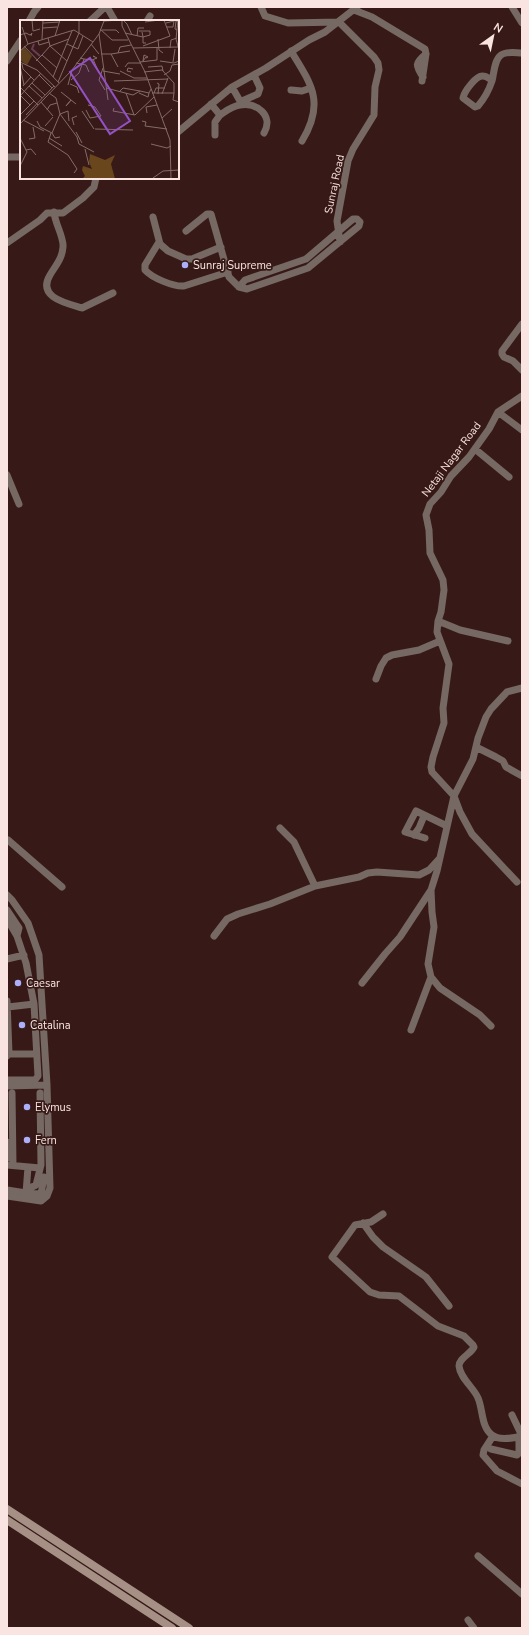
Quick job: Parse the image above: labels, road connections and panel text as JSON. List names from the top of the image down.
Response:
{
  "streets": {
    "street": ["Sunraj Road", "Netaji Nagar Road"]
  },
  "places": [
    "Sunraj Supreme",
    "Caesar",
    "Catalina",
    "Elymus",
    "Fern"
  ],
  "north": "top right"
}
